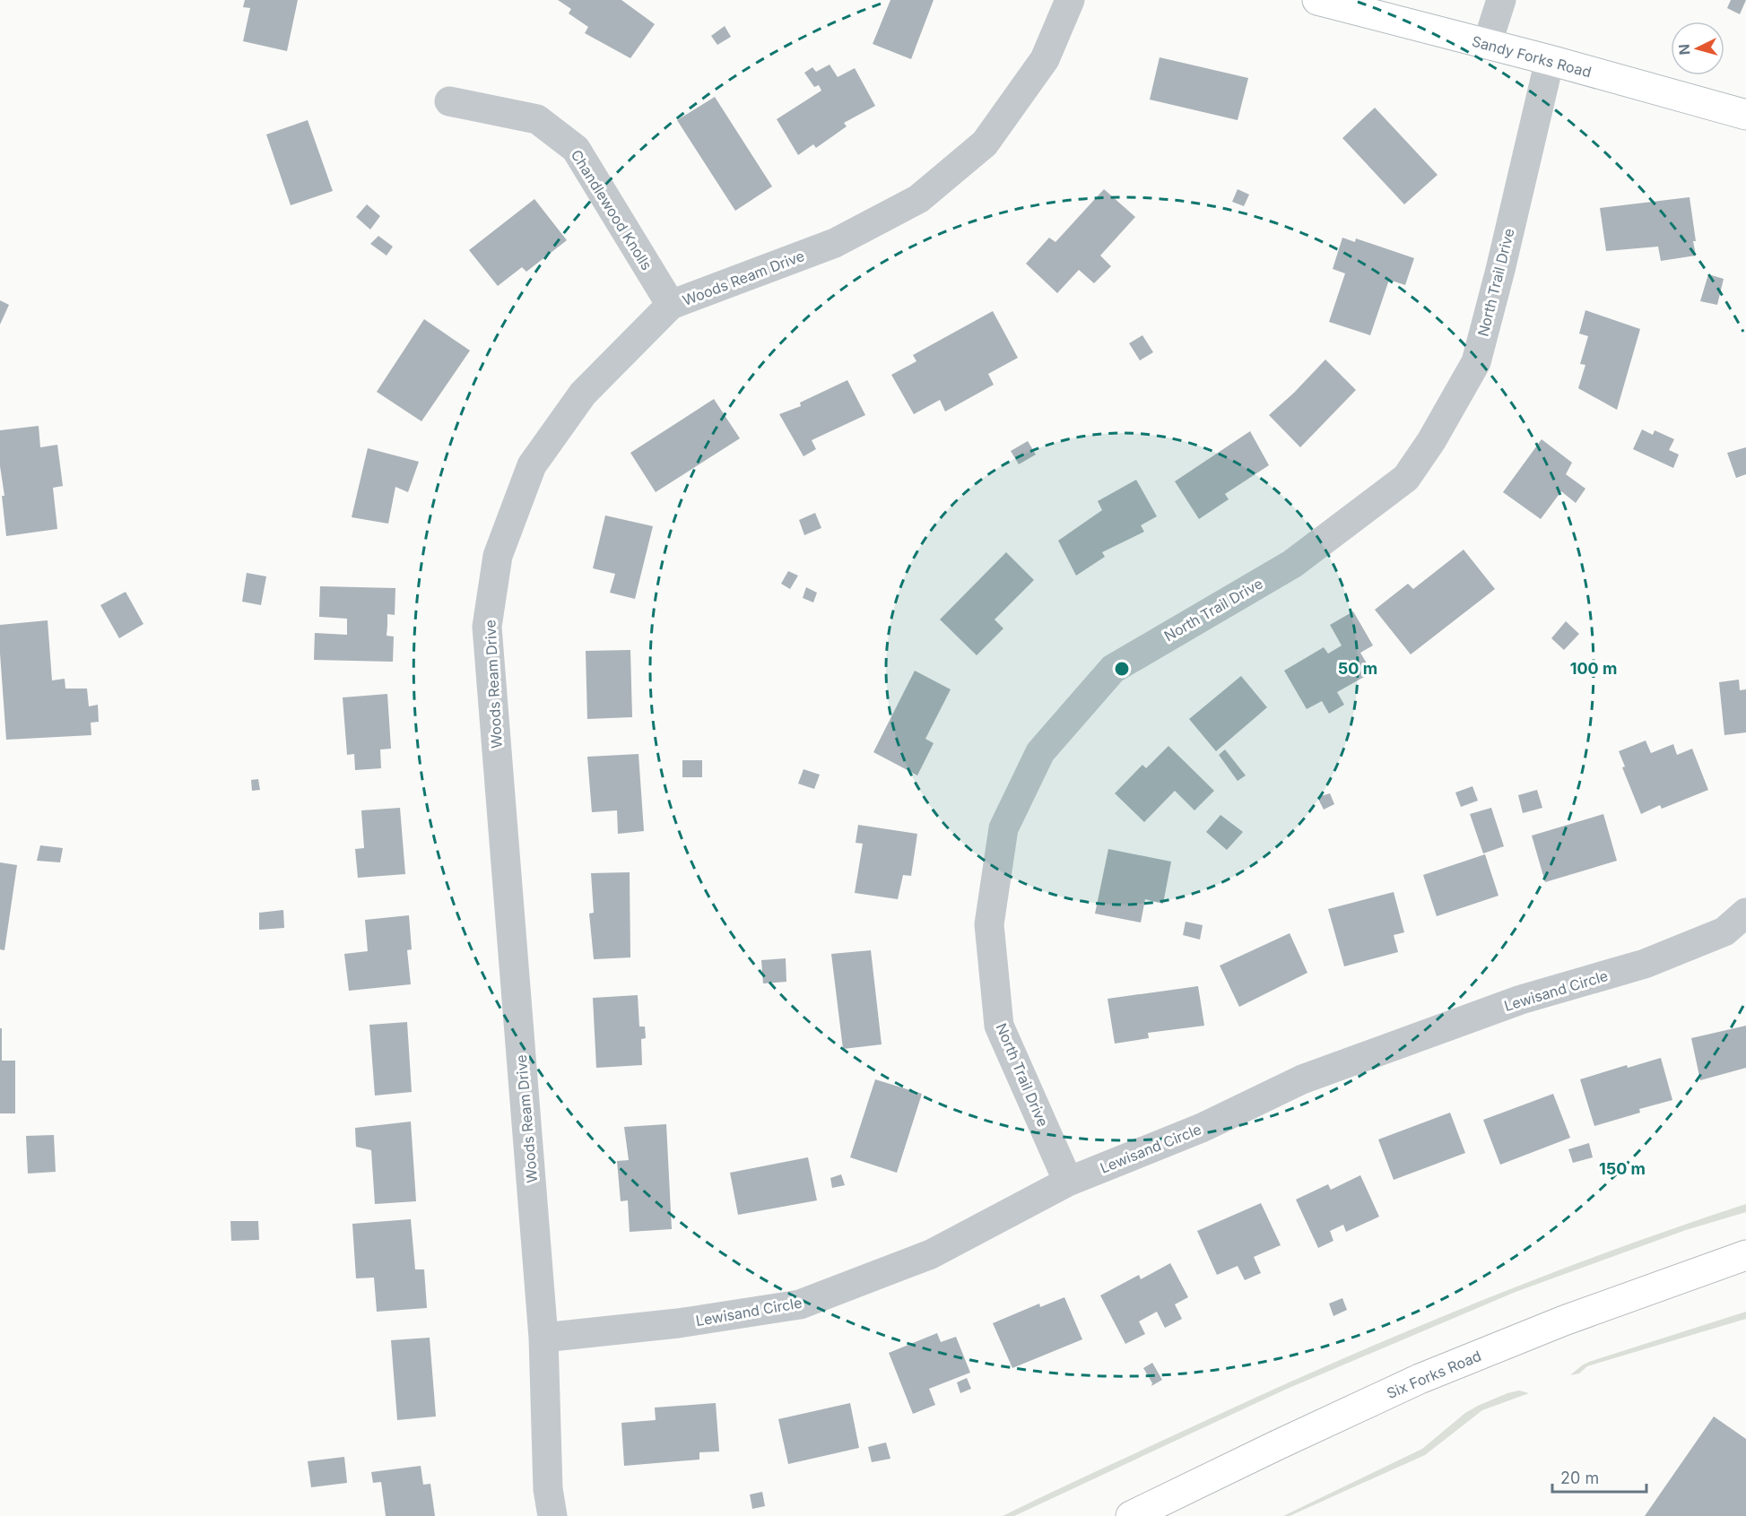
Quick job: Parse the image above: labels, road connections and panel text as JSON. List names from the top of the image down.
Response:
{
  "streets": {
    "main road": ["Sandy Forks Road", "Six Forks Road"],
    "street": [
      "Chandlewood Knolls",
      "Woods Ream Drive",
      "North Trail Drive",
      "Lewisand Circle"
    ]
  },
  "crossings": [
    ["Sandy Forks Road", "North Trail Drive"],
    ["Chandlewood Knolls", "Woods Ream Drive"],
    ["Woods Ream Drive", "Lewisand Circle"],
    ["North Trail Drive", "Lewisand Circle"]
  ],
  "scale_bar": "20 m",
  "north": "left",
  "rings": ["50 m", "100 m", "150 m"]
}
